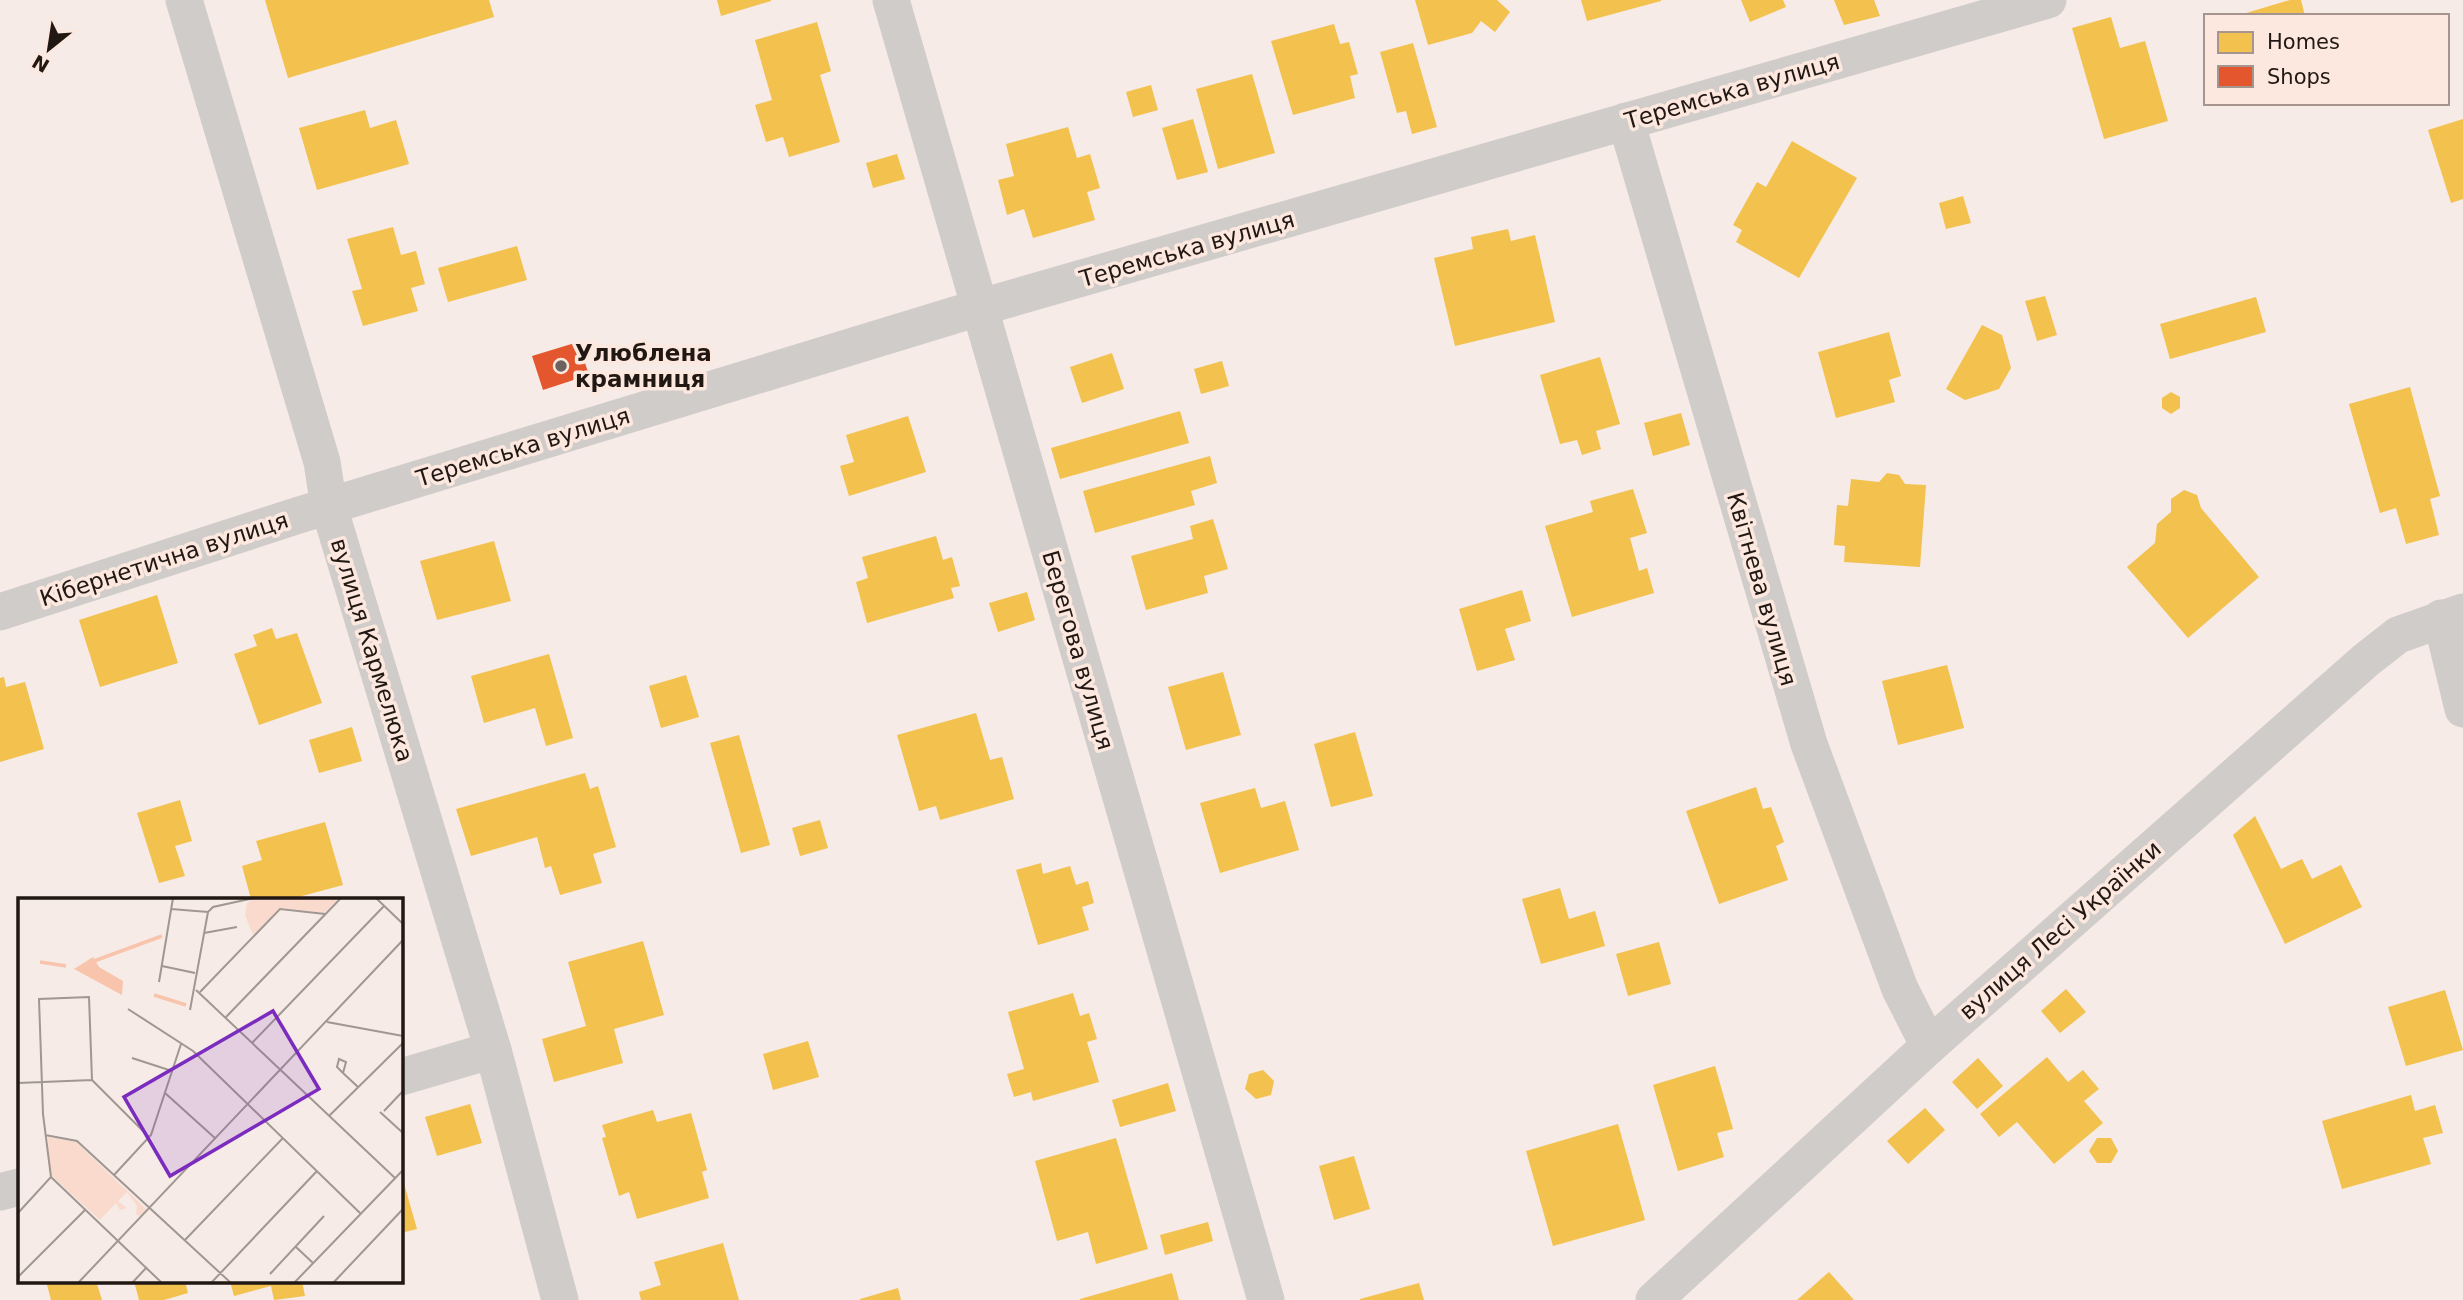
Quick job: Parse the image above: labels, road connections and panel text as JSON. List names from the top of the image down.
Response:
{
  "streets": {
    "street": [
      "Теремська вулиця",
      "Кібернетична вулиця",
      "Квітнева вулиця",
      "вулиця Кармелюка",
      "Берегова вулиця",
      "вулиця Лесі Українки"
    ]
  },
  "crossings": [
    ["Теремська вулиця", "Кібернетична вулиця"],
    ["Теремська вулиця", "Квітнева вулиця"],
    ["Теремська вулиця", "вулиця Кармелюка"],
    ["Теремська вулиця", "Берегова вулиця"],
    ["Кібернетична вулиця", "вулиця Кармелюка"],
    ["Квітнева вулиця", "вулиця Лесі Українки"]
  ],
  "places": ["Улюблена крамниця"],
  "legend": ["Homes", "Shops"],
  "north": "bottom left"
}
